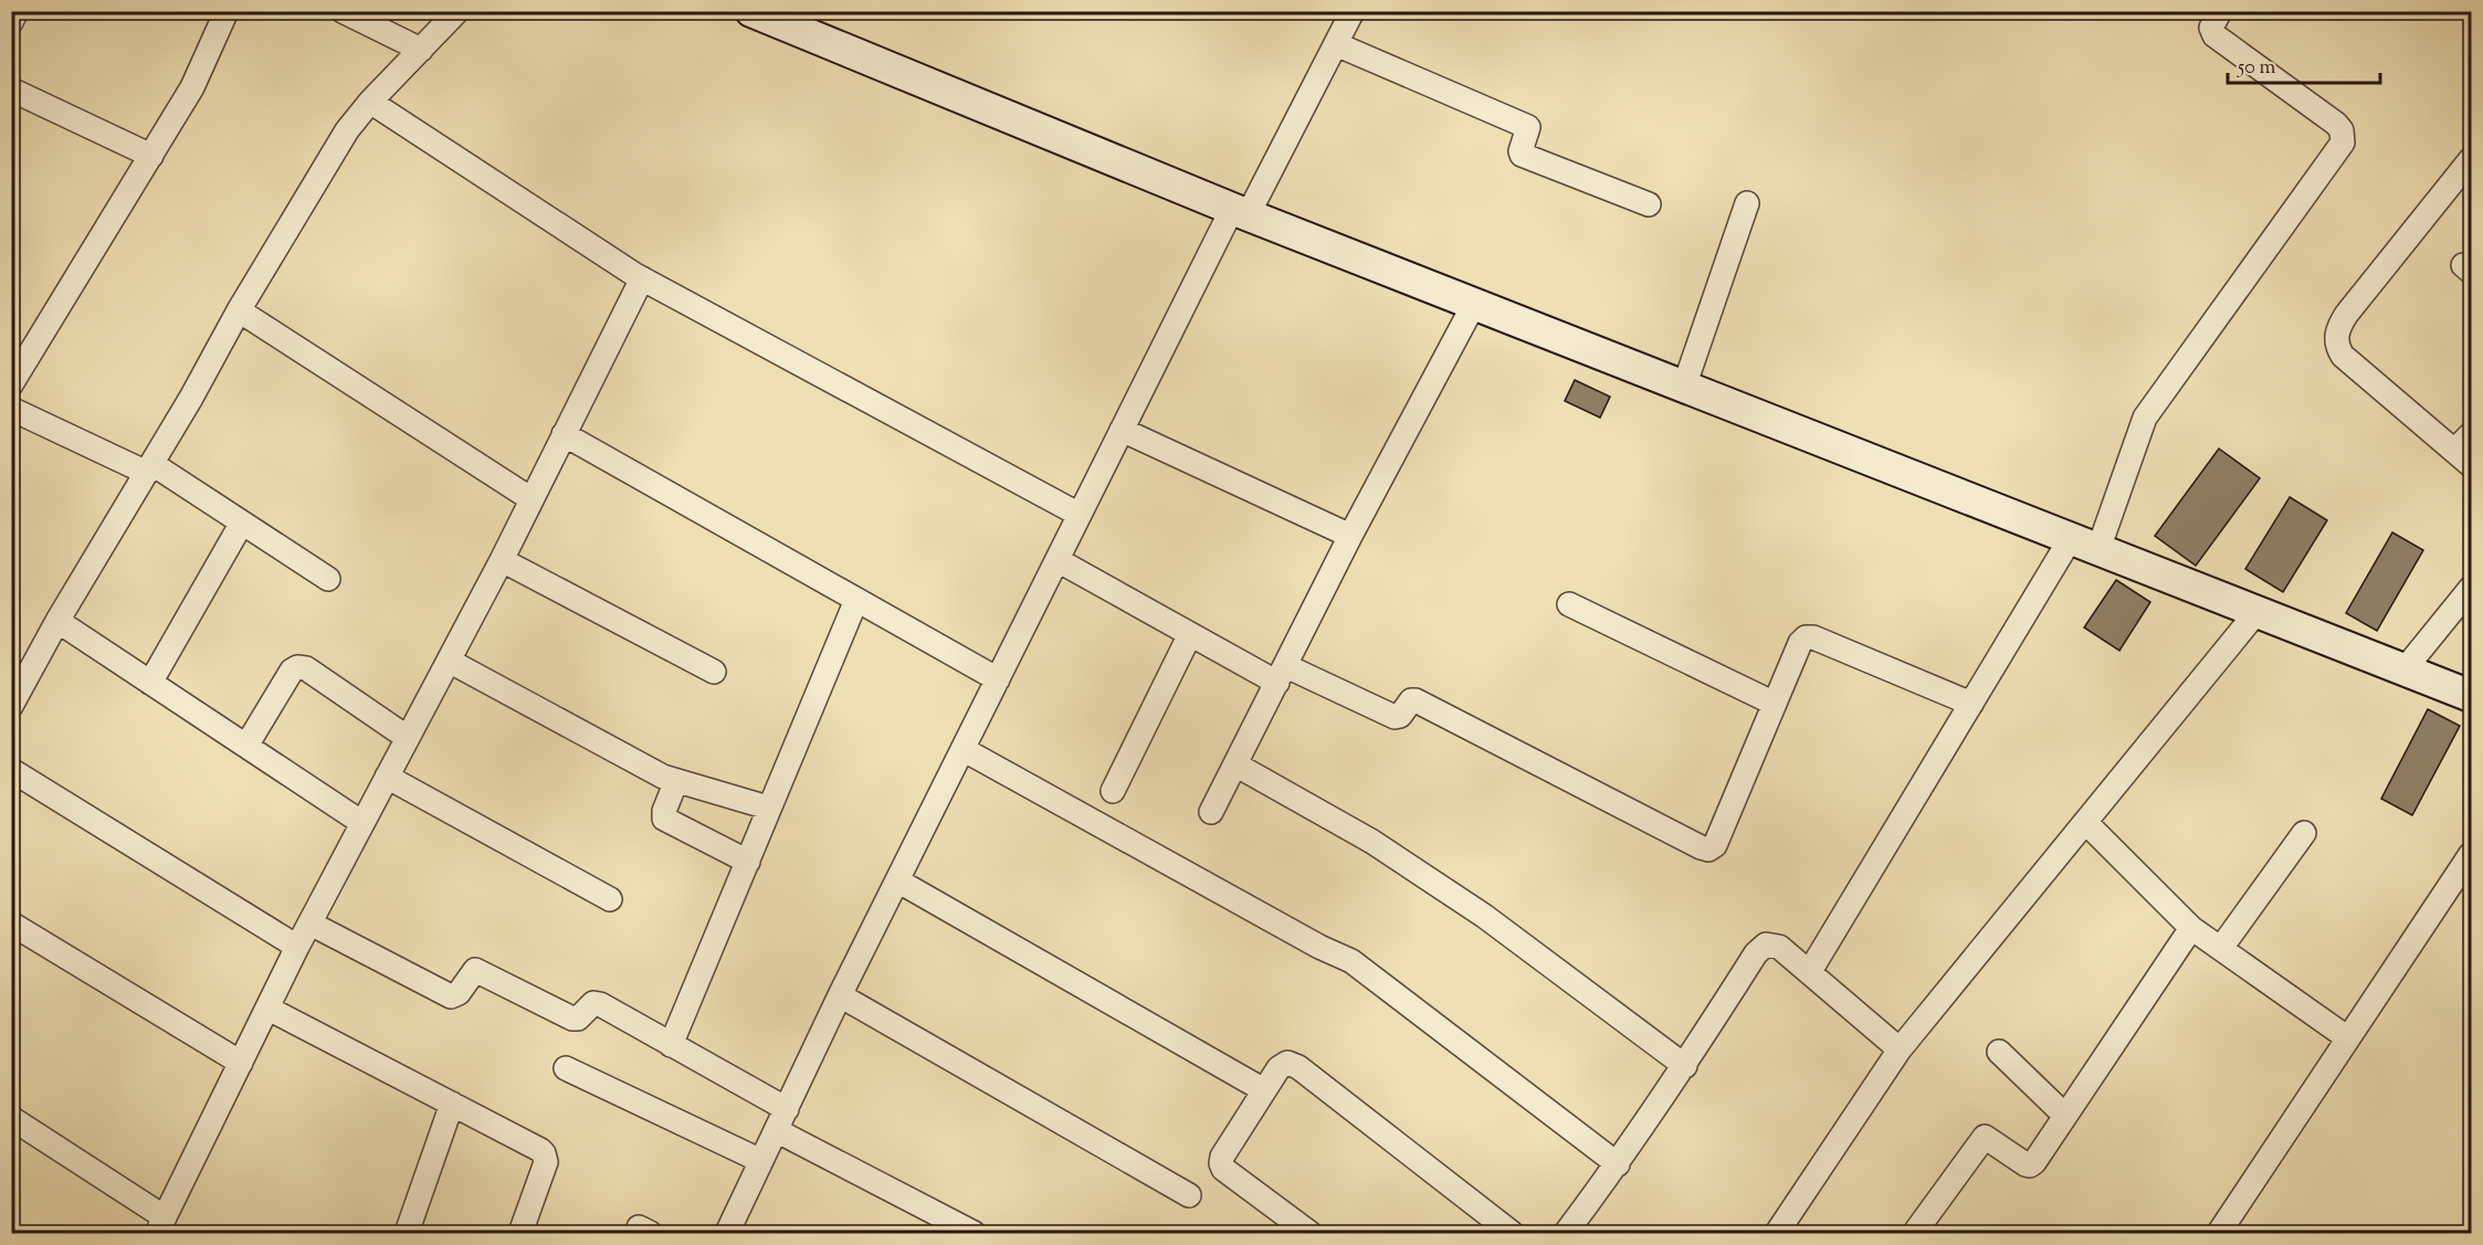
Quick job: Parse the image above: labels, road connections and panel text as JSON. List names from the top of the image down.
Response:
{
  "scale_bar": "50 m"
}
